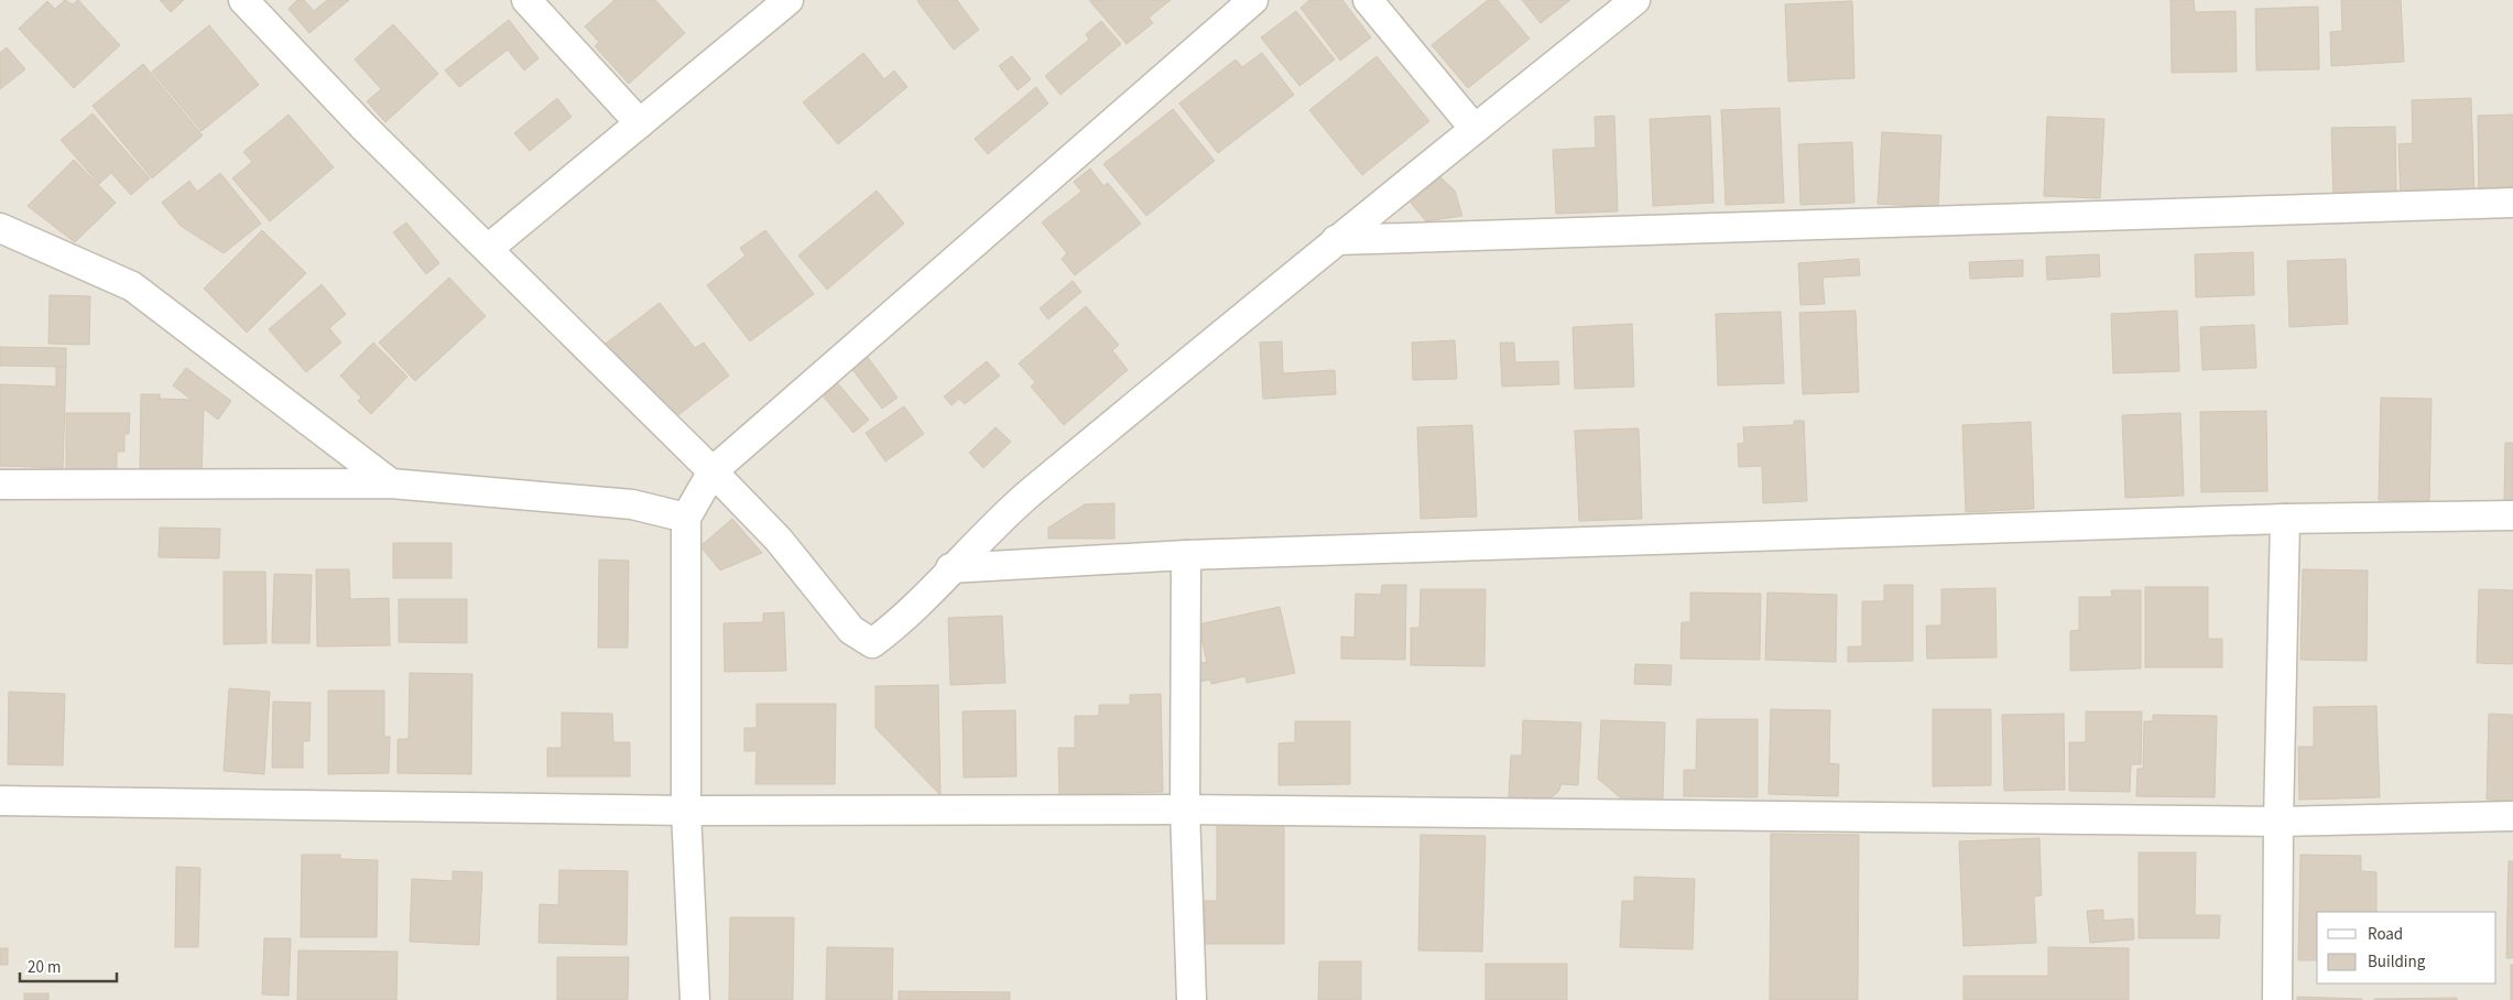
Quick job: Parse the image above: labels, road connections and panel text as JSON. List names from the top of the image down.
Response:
{
  "legend": ["Road", "Building"],
  "scale_bar": "20 m"
}
